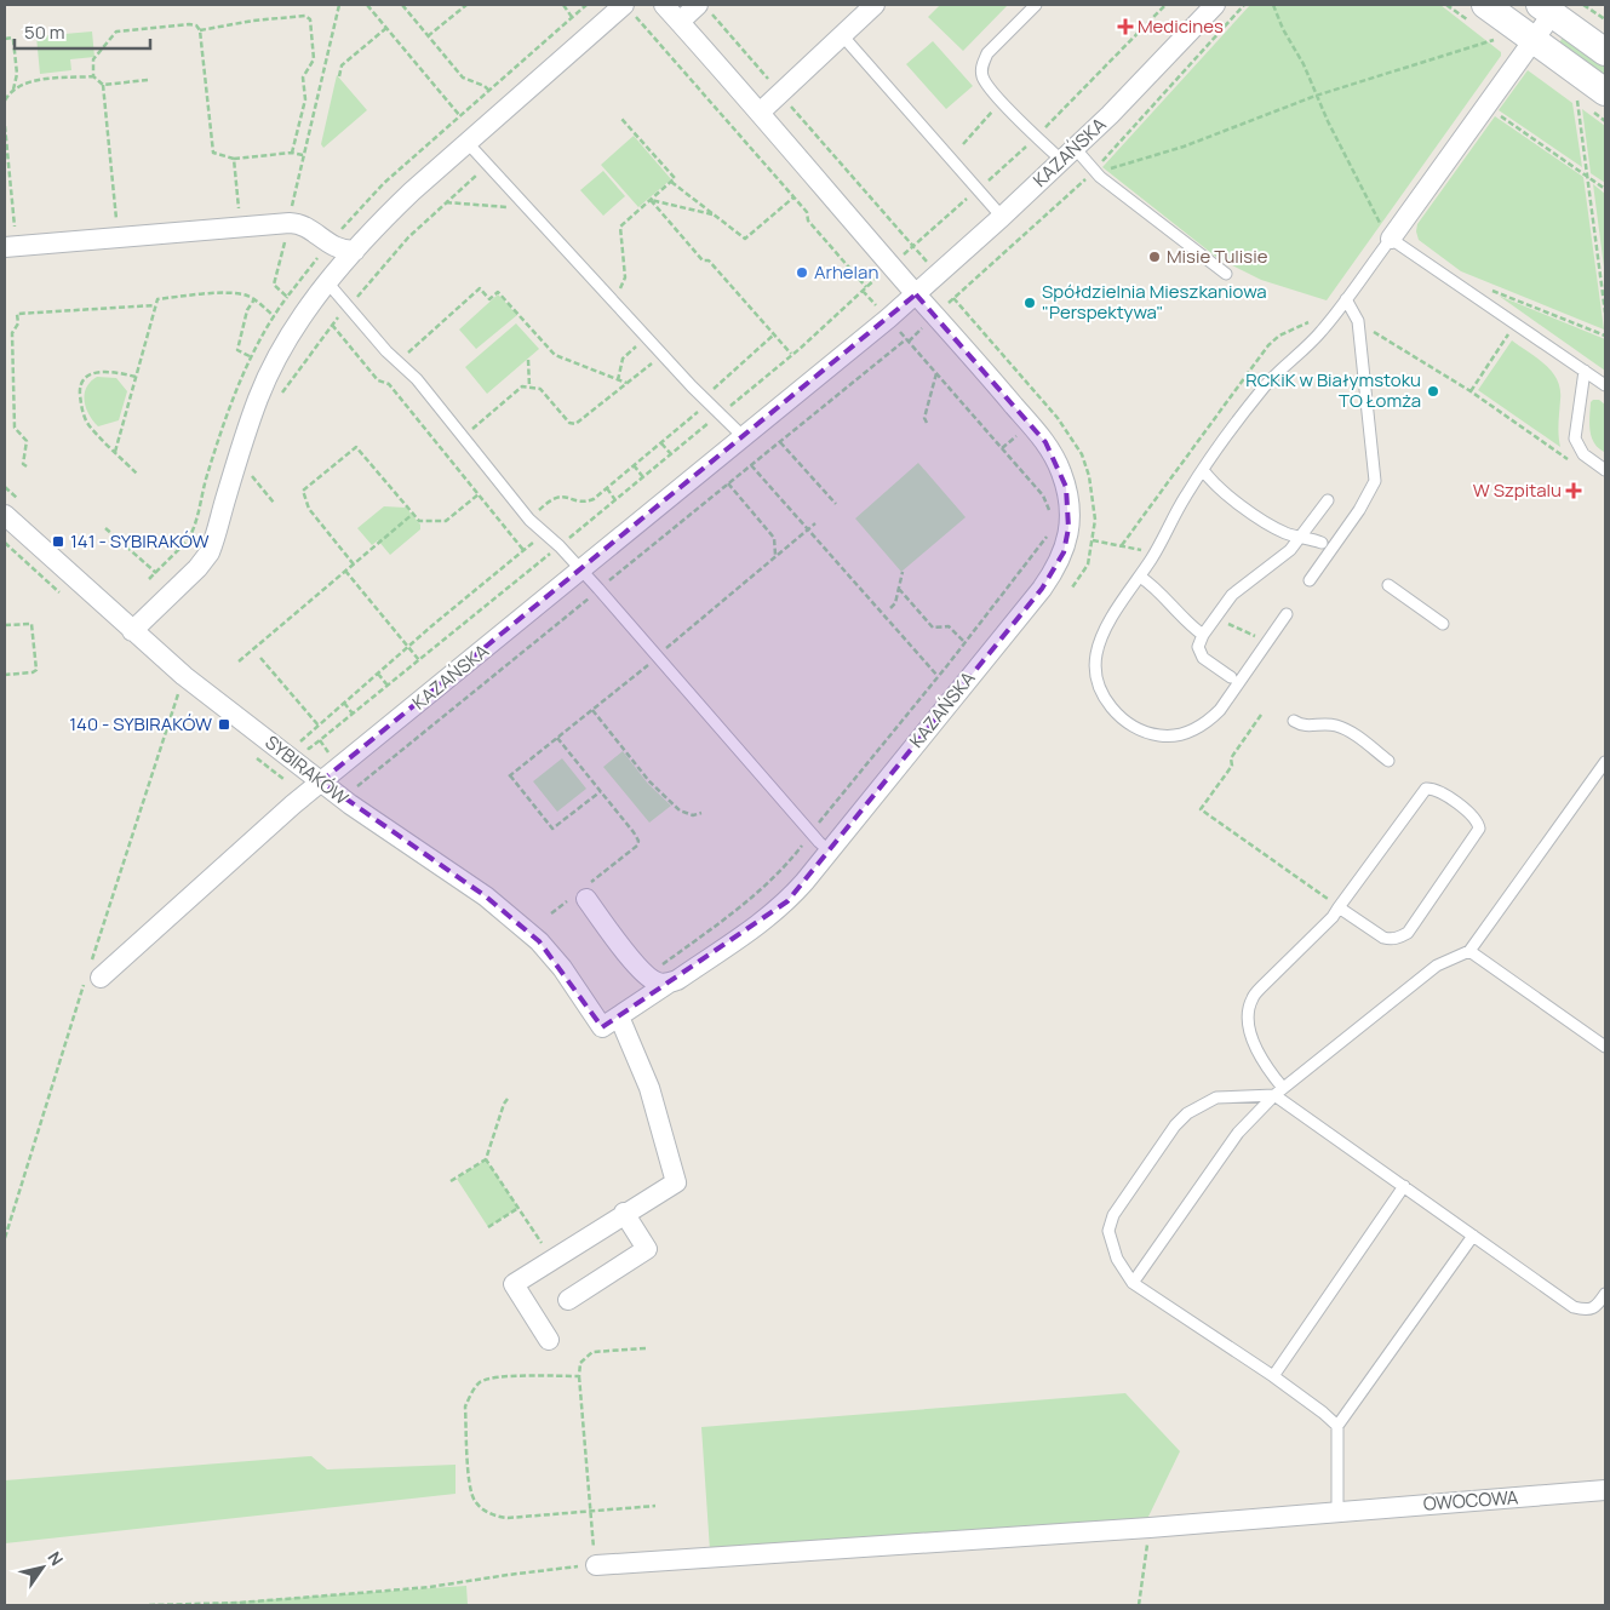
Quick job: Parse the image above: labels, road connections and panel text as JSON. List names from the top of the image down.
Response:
{
  "streets": {
    "street": ["KAZAŃSKA", "SYBIRAKÓW", "OWOCOWA"]
  },
  "crossings": [
    ["KAZAŃSKA", "SYBIRAKÓW"]
  ],
  "places": {
    "health": ["Medicines", "W Szpitalu"],
    "other": [
      "Misie Tulisie",
      "Arhelan",
      "Spółdzielnia Mieszkaniowa \"Perspektywa\"",
      "RCKiK w Białymstoku TO Łomża"
    ],
    "transit": ["141 - SYBIRAKÓW", "140 - SYBIRAKÓW"]
  },
  "scale_bar": "50 m",
  "north": "top right"
}
